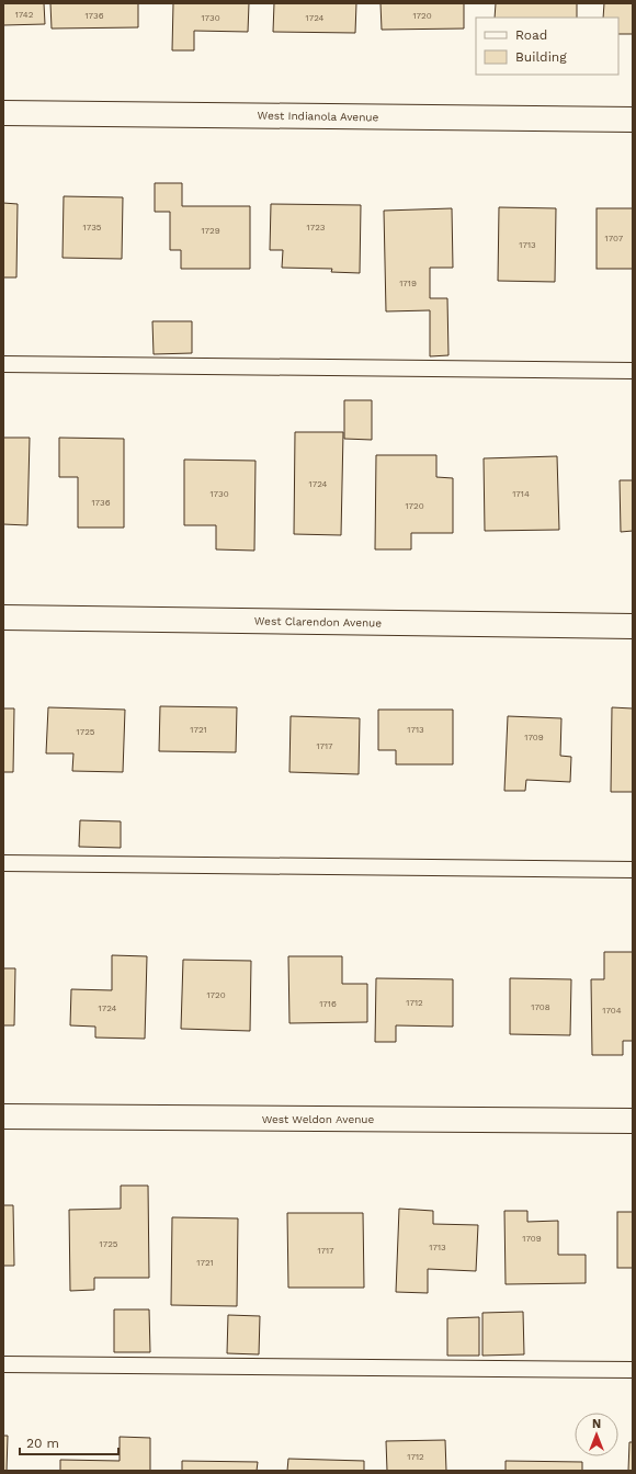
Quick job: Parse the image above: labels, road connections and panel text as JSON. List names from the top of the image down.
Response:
{
  "streets": {
    "street": ["West Indianola Avenue", "West Clarendon Avenue", "West Weldon Avenue"]
  },
  "house_numbers": [
    "1742",
    "1736",
    "1720",
    "1730",
    "1724",
    "1735",
    "1723",
    "1729",
    "1707",
    "1713",
    "1719",
    "1724",
    "1730",
    "1714",
    "1736",
    "1720",
    "1721",
    "1713",
    "1725",
    "1709",
    "1717",
    "1720",
    "1712",
    "1716",
    "1708",
    "1724",
    "1704",
    "1709",
    "1725",
    "1713",
    "1717",
    "1721",
    "1712"
  ],
  "legend": ["Road", "Building"],
  "scale_bar": "20 m",
  "north": "top"
}
